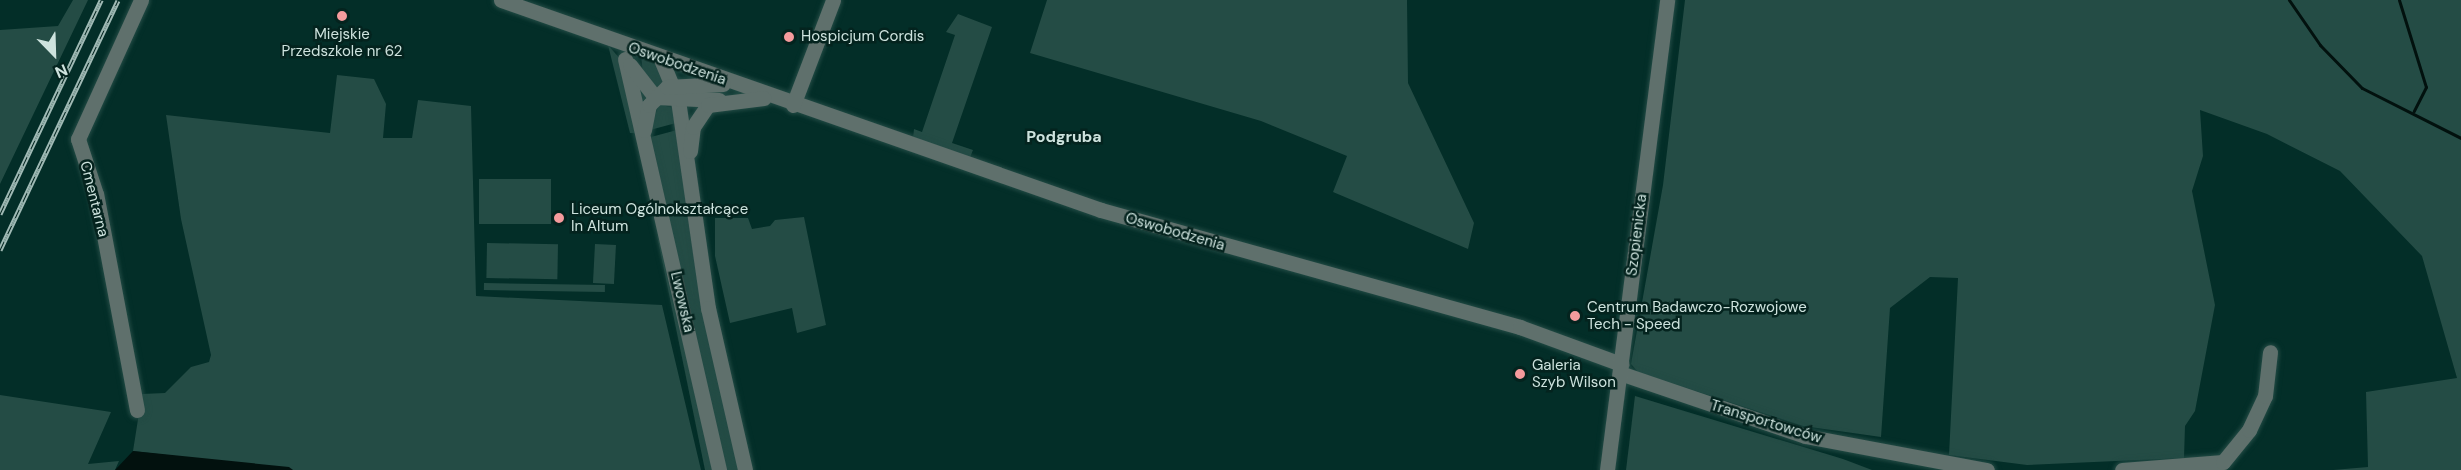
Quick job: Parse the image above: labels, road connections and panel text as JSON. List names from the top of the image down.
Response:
{
  "streets": {
    "street": [
      "Oswobodzenia",
      "Cmentarna",
      "Szopienicka",
      "Lwowska",
      "Transportowców"
    ]
  },
  "crossings": [
    ["Oswobodzenia", "Szopienicka"],
    ["Oswobodzenia", "Lwowska"],
    ["Oswobodzenia", "Transportowców"],
    ["Szopienicka", "Transportowców"]
  ],
  "districts": ["Podgruba"],
  "places": [
    "Miejskie Przedszkole nr 62",
    "Hospicjum Cordis",
    "Liceum Ogólnokształcące In Altum",
    "Centrum Badawczo-Rozwojowe Tech - Speed",
    "Galeria Szyb Wilson"
  ],
  "north": "bottom right"
}
